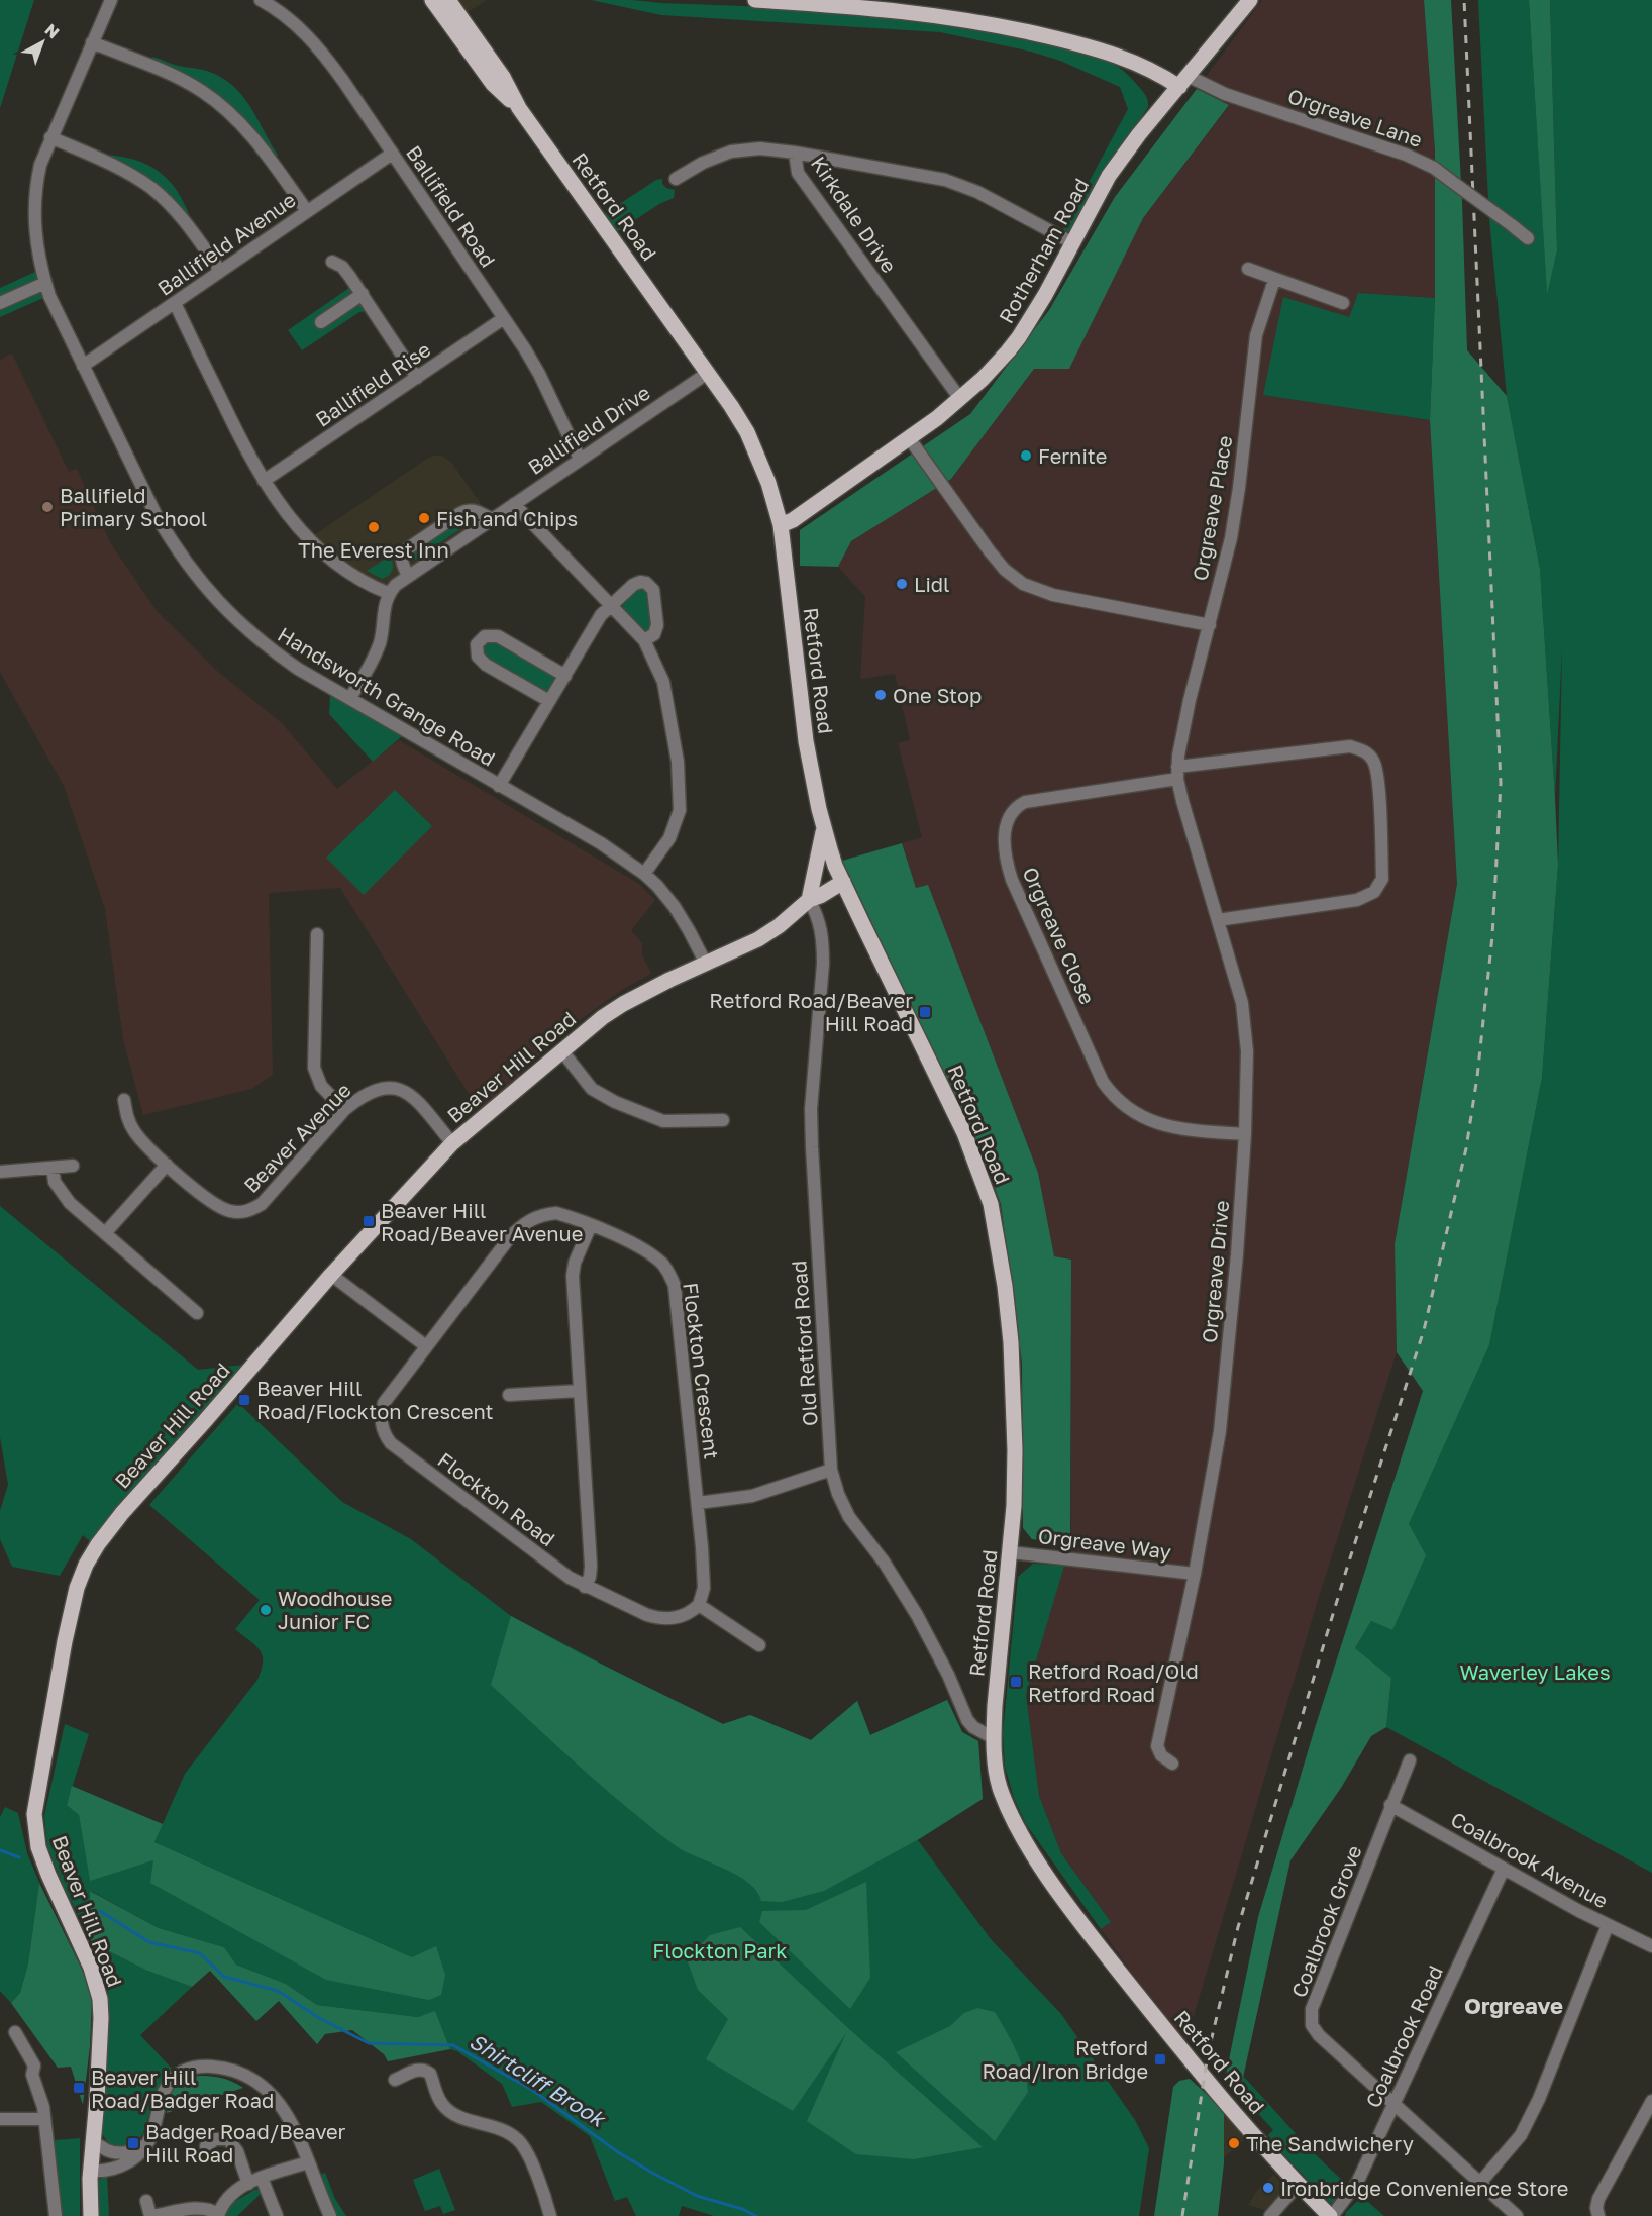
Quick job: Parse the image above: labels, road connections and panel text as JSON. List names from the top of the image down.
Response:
{
  "streets": {
    "main road": [
      "Orgreave Lane",
      "Retford Road",
      "Rotherham Road",
      "Beaver Hill Road"
    ],
    "street": [
      "Ballifield Road",
      "Kirkdale Drive",
      "Ballifield Avenue",
      "Ballifield Rise",
      "Ballifield Drive",
      "Orgreave Place",
      "Handsworth Grange Road",
      "Orgreave Close",
      "Beaver Avenue",
      "Orgreave Drive",
      "Old Retford Road",
      "Flockton Crescent",
      "Flockton Road",
      "Orgreave Way",
      "Coalbrook Avenue",
      "Coalbrook Grove",
      "Coalbrook Road"
    ]
  },
  "crossings": [
    ["Orgreave Lane", "Rotherham Road"],
    ["Ballifield Road", "Ballifield Avenue"],
    ["Ballifield Road", "Ballifield Rise"],
    ["Ballifield Road", "Ballifield Drive"],
    ["Retford Road", "Rotherham Road"],
    ["Retford Road", "Ballifield Drive"],
    ["Retford Road", "Beaver Hill Road"],
    ["Retford Road", "Old Retford Road"],
    ["Retford Road", "Orgreave Way"],
    ["Retford Road", "Coalbrook Road"],
    ["Kirkdale Drive", "Rotherham Road"],
    ["Ballifield Avenue", "Handsworth Grange Road"],
    ["Orgreave Place", "Orgreave Close"],
    ["Orgreave Place", "Orgreave Drive"],
    ["Handsworth Grange Road", "Beaver Hill Road"],
    ["Orgreave Close", "Orgreave Drive"],
    ["Beaver Hill Road", "Beaver Avenue"],
    ["Beaver Hill Road", "Old Retford Road"],
    ["Orgreave Drive", "Orgreave Way"],
    ["Flockton Crescent", "Flockton Road"],
    ["Coalbrook Avenue", "Coalbrook Grove"],
    ["Coalbrook Avenue", "Coalbrook Road"],
    ["Coalbrook Grove", "Coalbrook Road"]
  ],
  "districts": ["Orgreave"],
  "water": ["Shirtcliff Brook"],
  "parks": ["Waverley Lakes", "Flockton Park"],
  "places": {
    "other": [
      "Fernite",
      "Ballifield Primary School",
      "Fish and Chips",
      "The Everest Inn",
      "Lidl",
      "One Stop",
      "Woodhouse Junior FC",
      "The Sandwichery",
      "Ironbridge Convenience Store"
    ],
    "transit": [
      "Retford Road/Beaver Hill Road",
      "Beaver Hill Road/Beaver Avenue",
      "Beaver Hill Road/Flockton Crescent",
      "Retford Road/Old Retford Road",
      "Retford Road/Iron Bridge",
      "Beaver Hill Road/Badger Road",
      "Badger Road/Beaver Hill Road"
    ]
  },
  "north": "top right"
}
